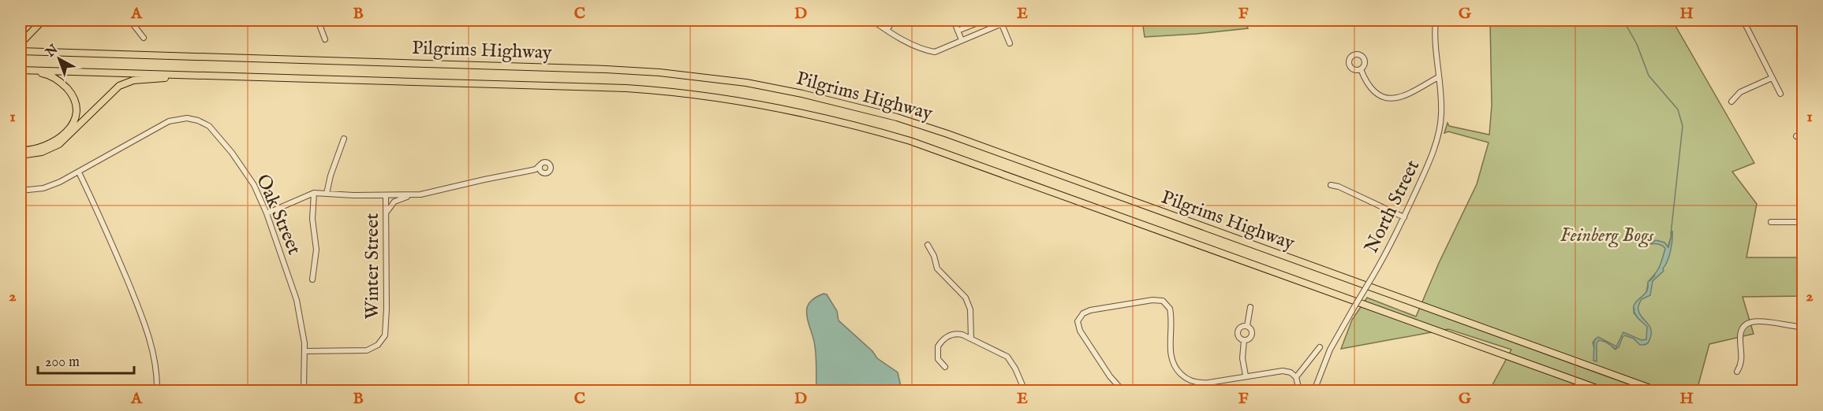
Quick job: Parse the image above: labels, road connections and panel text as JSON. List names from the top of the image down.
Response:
{
  "streets": {
    "highway": ["Pilgrims Highway"],
    "street": ["North Street", "Oak Street", "Winter Street"]
  },
  "crossings": [
    ["Oak Street", "Winter Street"]
  ],
  "parks": ["Feinberg Bogs"],
  "scale_bar": "200 m",
  "north": "top left",
  "grid": {
    "columns": [
      "A",
      "B",
      "C",
      "D",
      "E",
      "F",
      "G",
      "H"
    ],
    "rows": ["1", "2"]
  }
}
